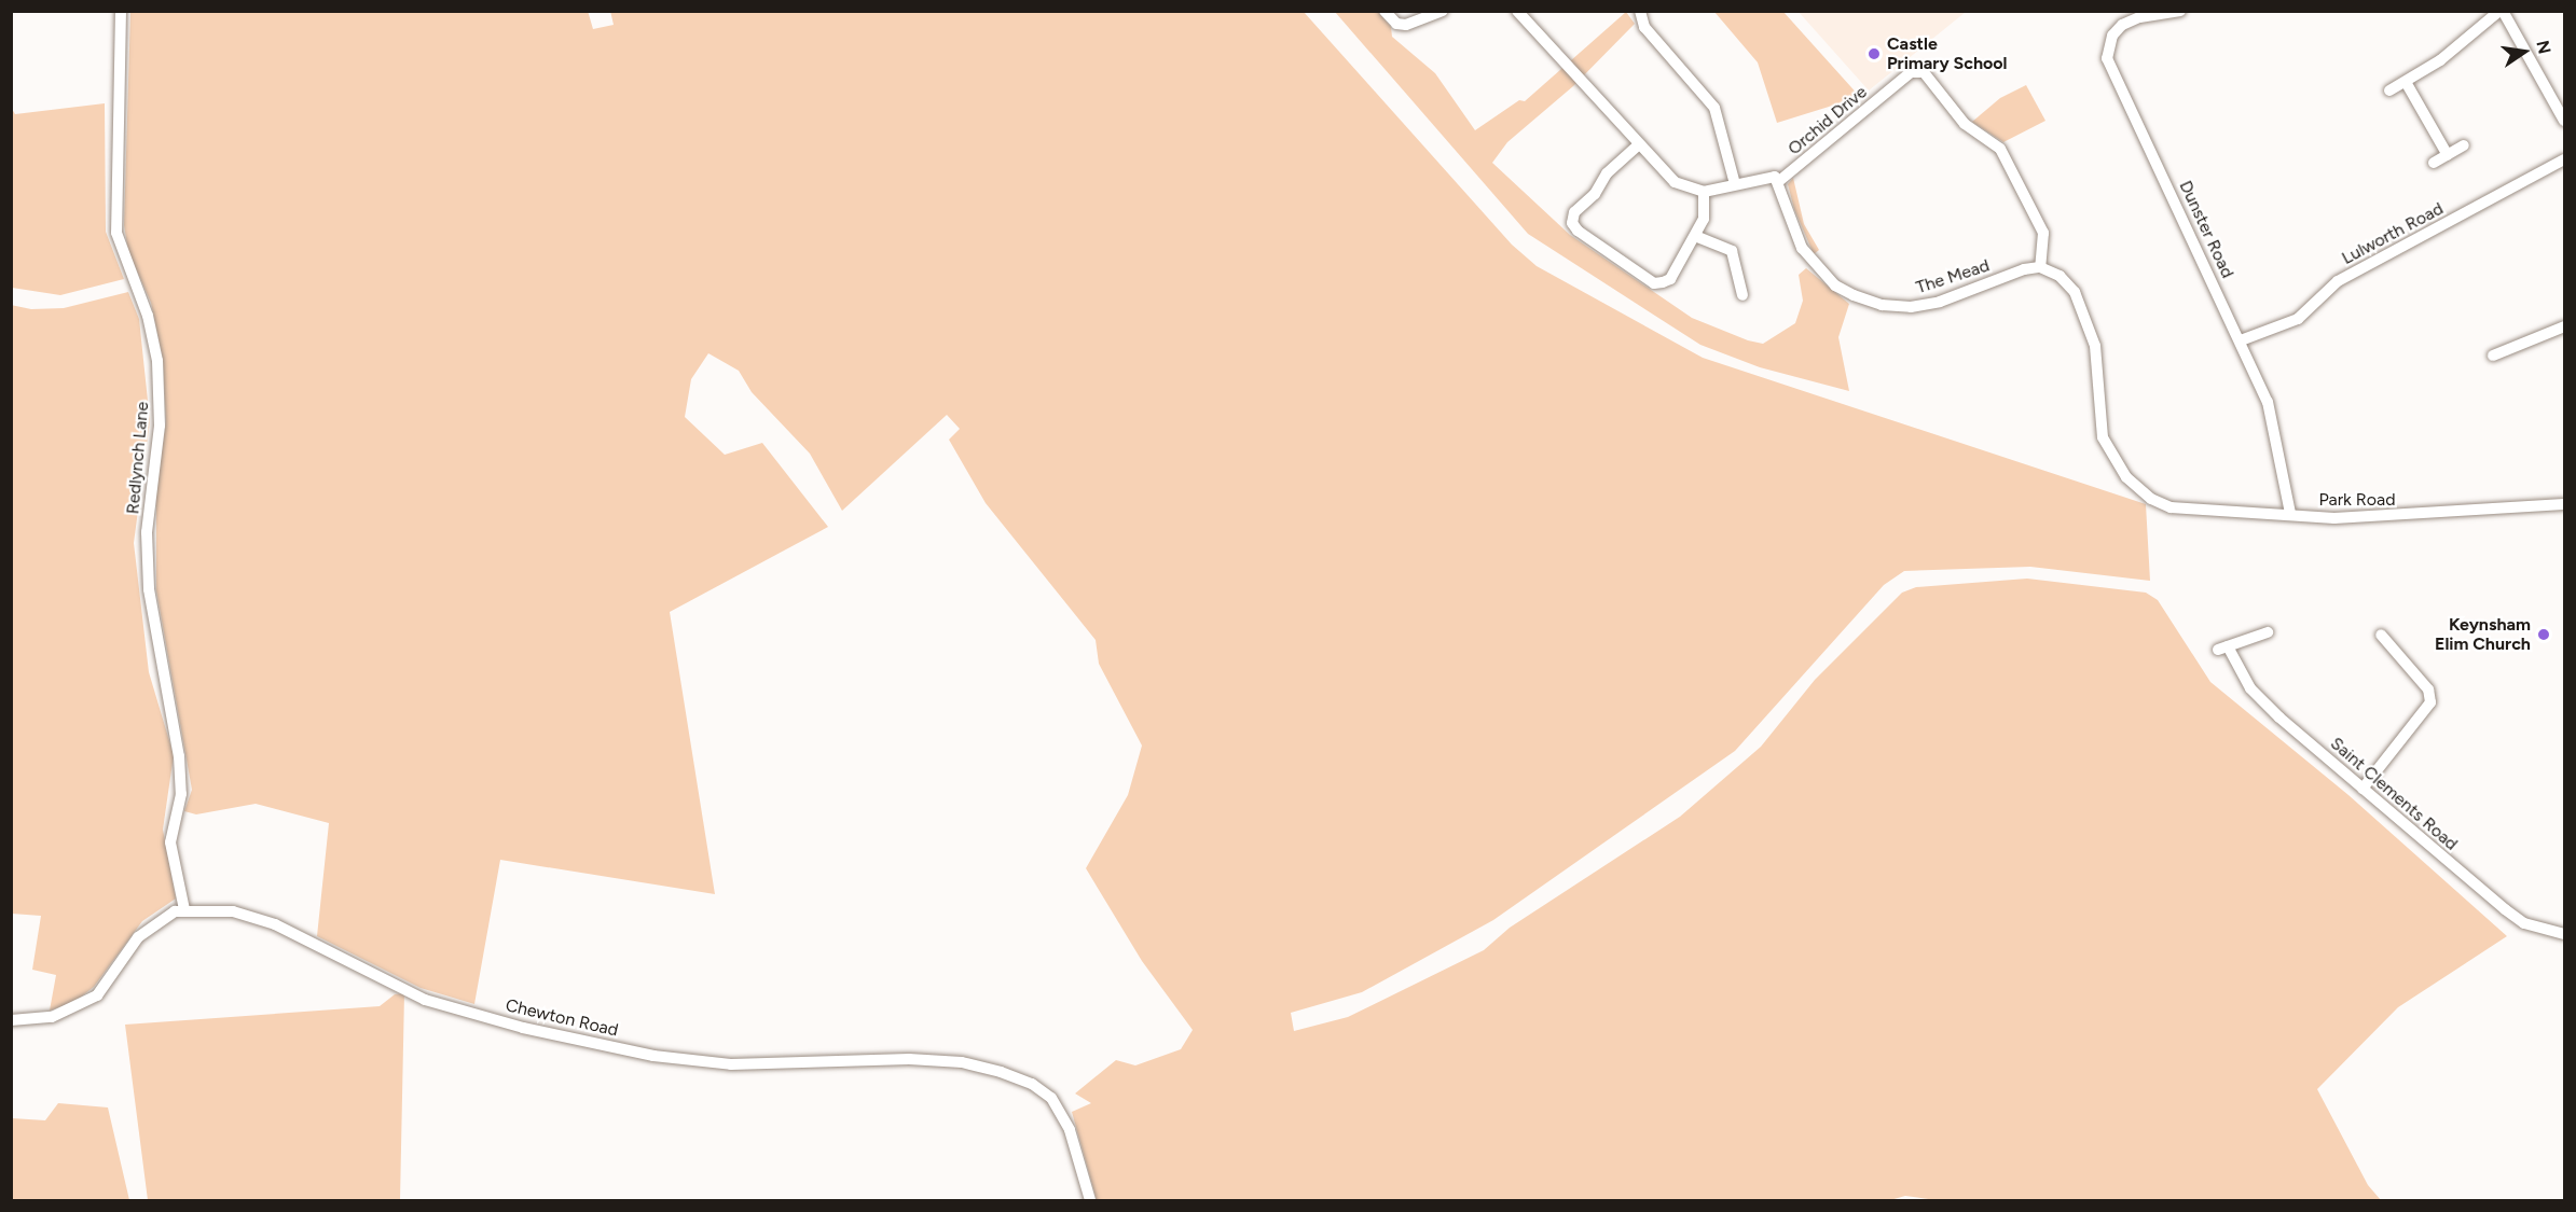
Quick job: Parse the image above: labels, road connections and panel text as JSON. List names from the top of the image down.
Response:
{
  "streets": {
    "street": [
      "Orchid Drive",
      "Dunster Road",
      "Lulworth Road",
      "The Mead",
      "Redlynch Lane",
      "Park Road",
      "Saint Clements Road",
      "Chewton Road"
    ]
  },
  "crossings": [
    ["Orchid Drive", "The Mead"],
    ["Orchid Drive", "Park Road"],
    ["Dunster Road", "Lulworth Road"],
    ["Dunster Road", "Park Road"],
    ["The Mead", "Park Road"],
    ["Redlynch Lane", "Chewton Road"]
  ],
  "places": ["Castle Primary School", "Keynsham Elim Church"],
  "north": "right"
}
